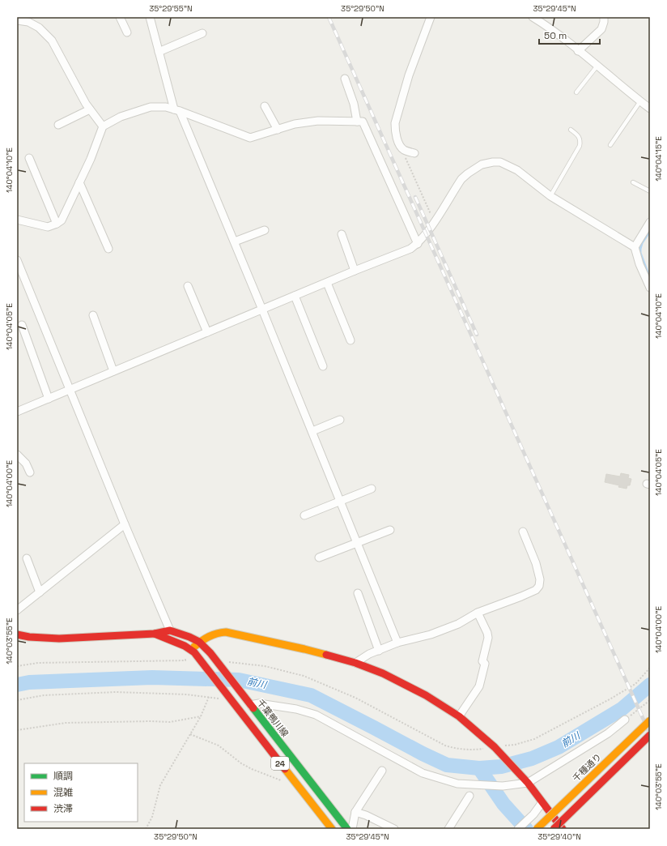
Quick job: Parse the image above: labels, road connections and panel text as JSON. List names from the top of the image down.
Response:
{
  "streets": {
    "street": ["千葉鴨川線", "24", "千種通り"]
  },
  "crossings": [
    ["千葉鴨川線", "24"]
  ],
  "water": ["前川"],
  "legend": ["順調", "混雑", "渋滞"],
  "scale_bar": "50 m",
  "coordinates": [
    "35°29'55\"N",
    "35°29'50\"N",
    "35°29'45\"N",
    "140°04'15\"E",
    "140°04'10\"E",
    "140°04'05\"E",
    "140°04'00\"E",
    "140°03'55\"E",
    "35°29'40\"N"
  ]
}
